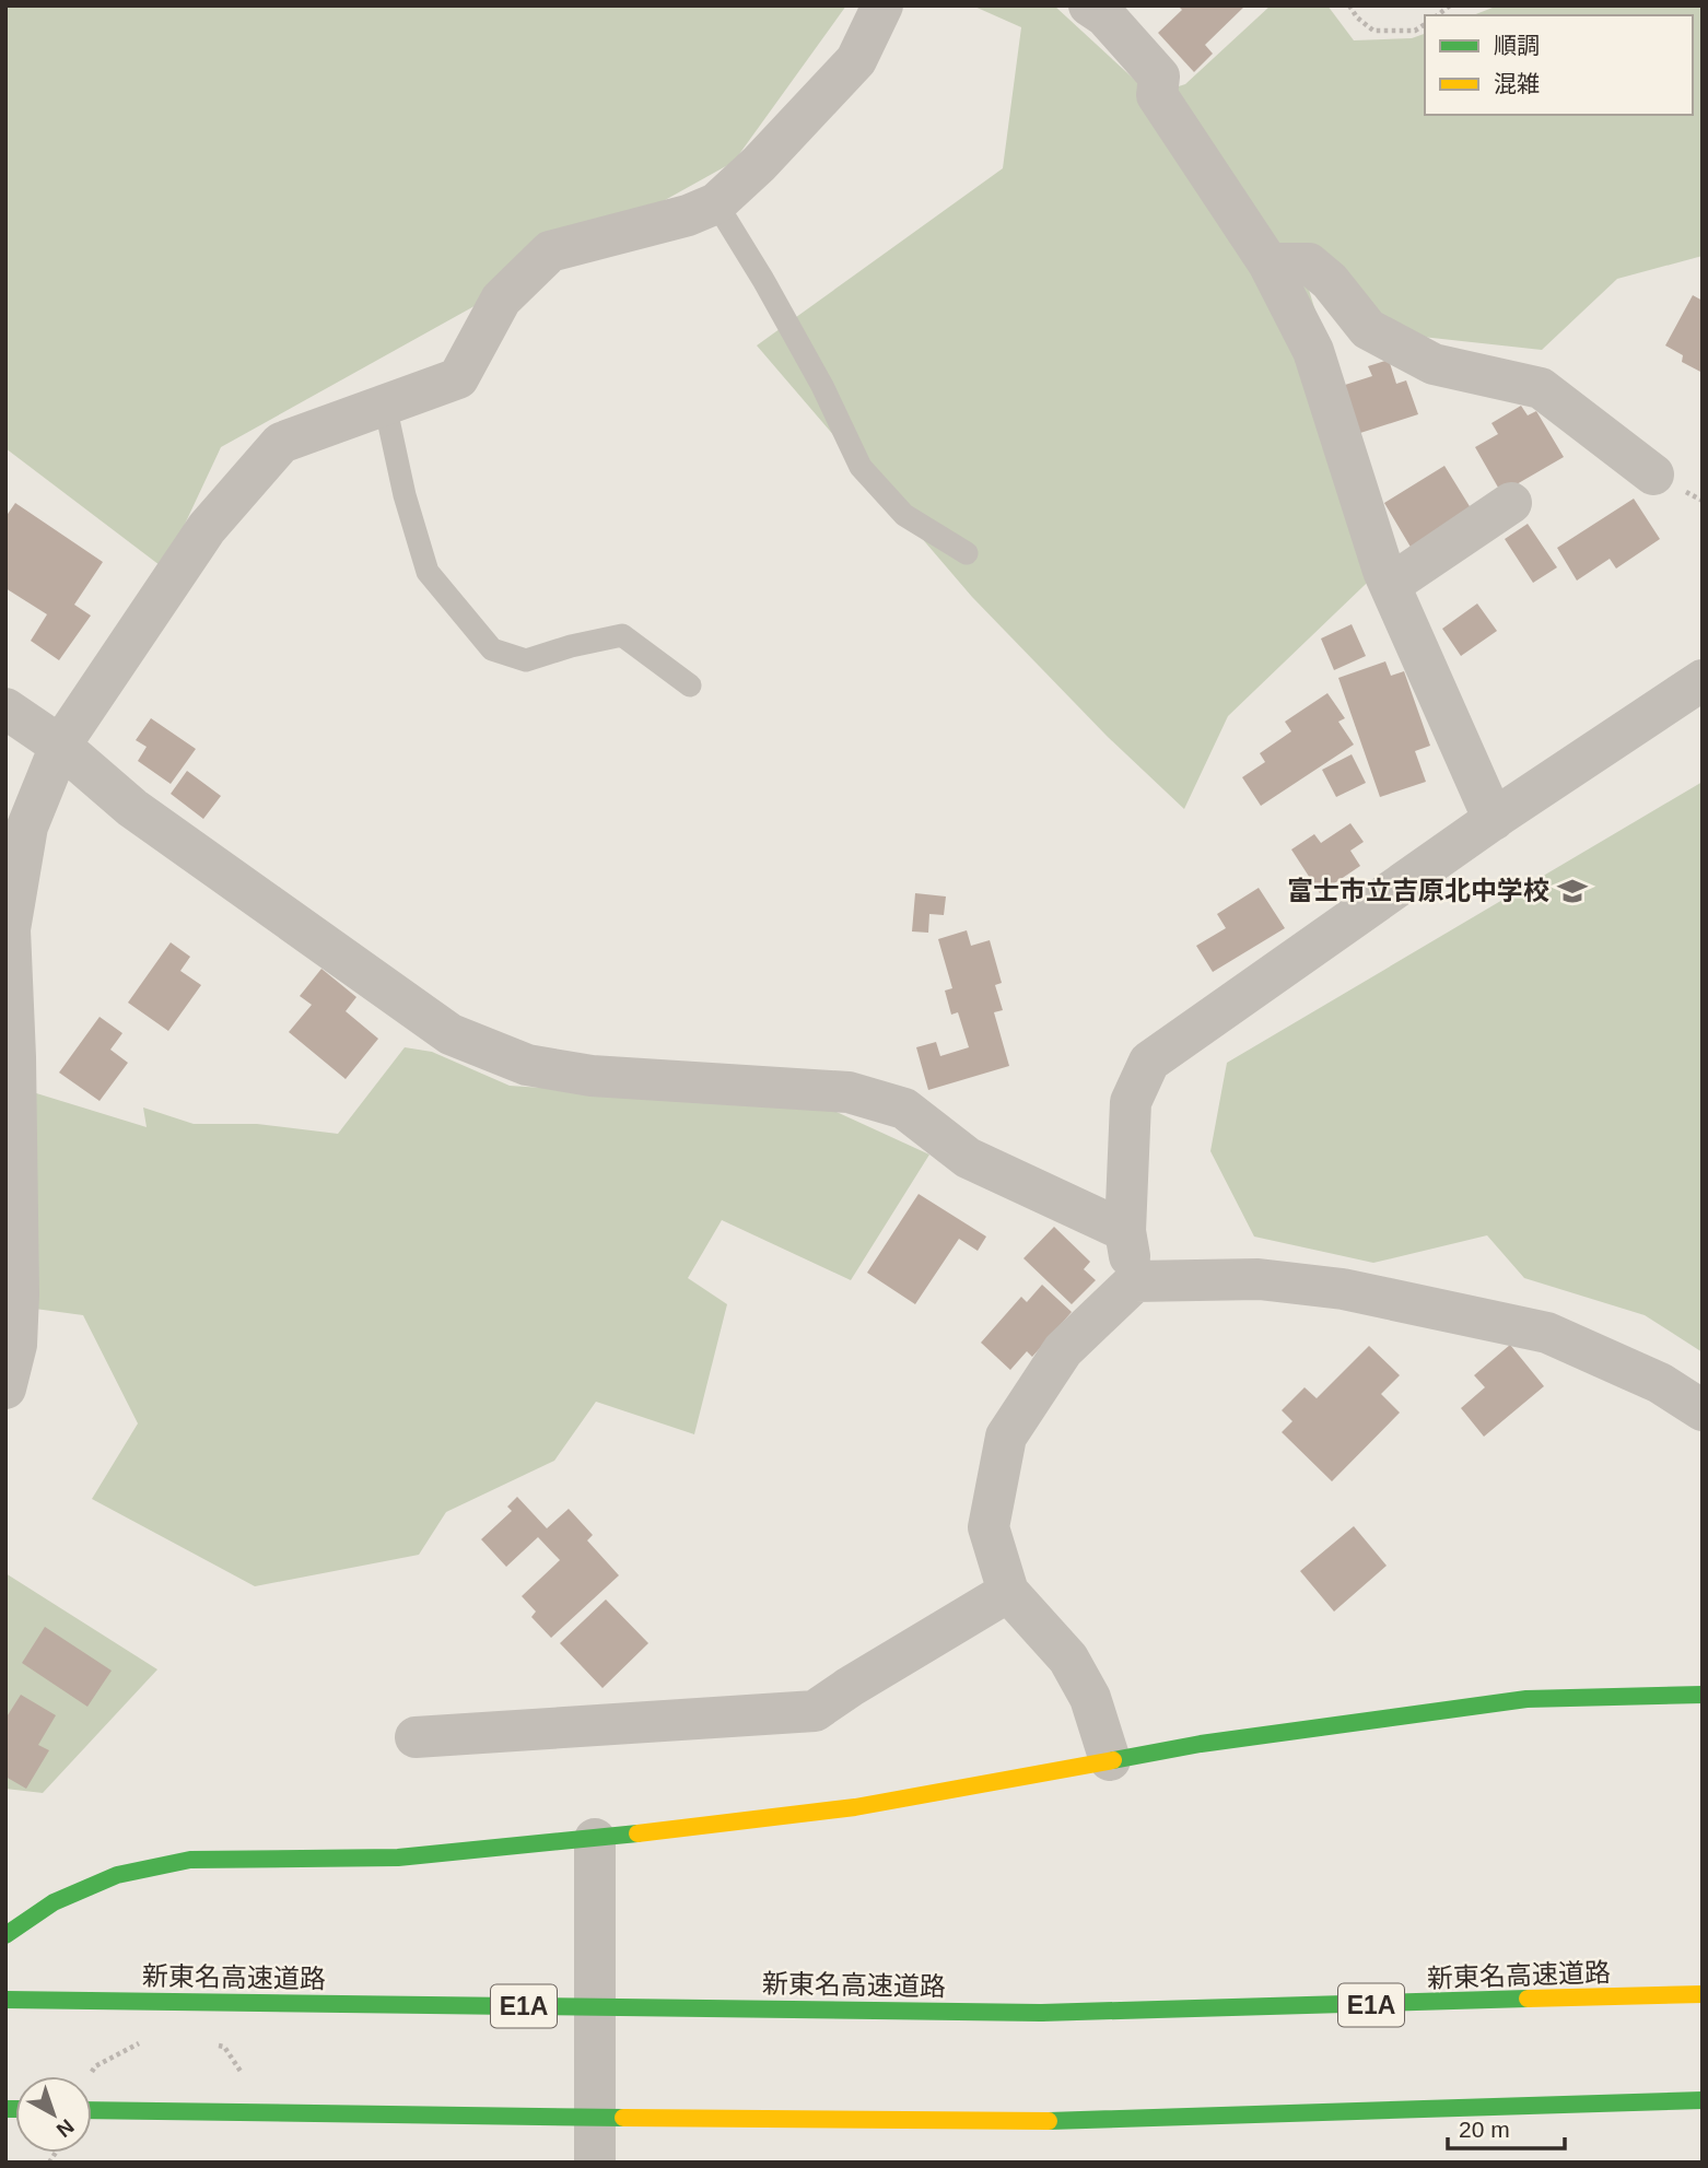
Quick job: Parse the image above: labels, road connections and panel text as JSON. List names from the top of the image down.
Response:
{
  "streets": {
    "main road": ["新東名高速道路", "E1A"]
  },
  "places": {
    "school or university": ["富士市立吉原北中学校"]
  },
  "legend": ["順調", "混雑"],
  "scale_bar": "20 m",
  "north": "bottom right"
}
